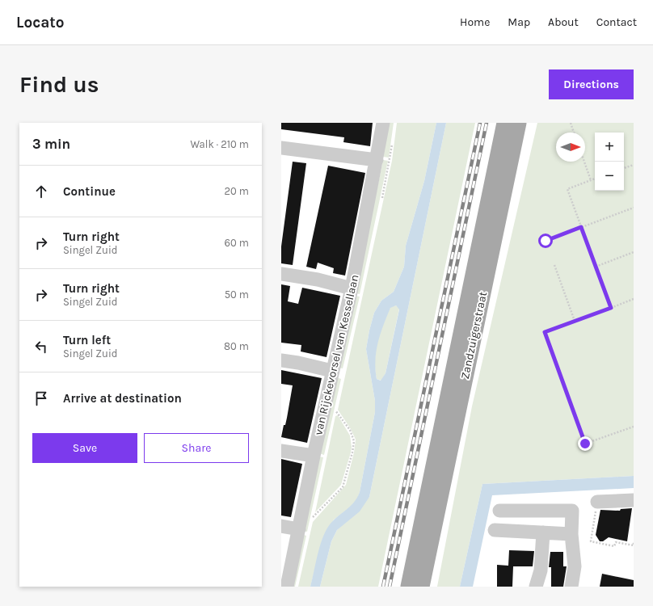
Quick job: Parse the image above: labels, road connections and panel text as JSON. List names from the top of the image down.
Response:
{
  "streets": {
    "main road": ["Zandzuigerstraat"],
    "street": ["van Rijckevorsel van Kessellaan"]
  },
  "north": "right",
  "page": {
    "header": "Locato",
    "nav": [
      "Home",
      "Map",
      "About",
      "Contact"
    ],
    "buttons": [
      "Directions",
      ["Save", "Share"]
    ],
    "title": "Find us",
    "heading": ["3 min", "Walk · 210 m"],
    "map_buttons": ["+", "−"],
    "list": [
      ["Continue", "20 m"],
      ["Turn right", "Singel Zuid", "60 m"],
      ["Turn right", "Singel Zuid", "50 m"],
      ["Turn left", "Singel Zuid", "80 m"],
      "Arrive at destination"
    ]
  }
}
